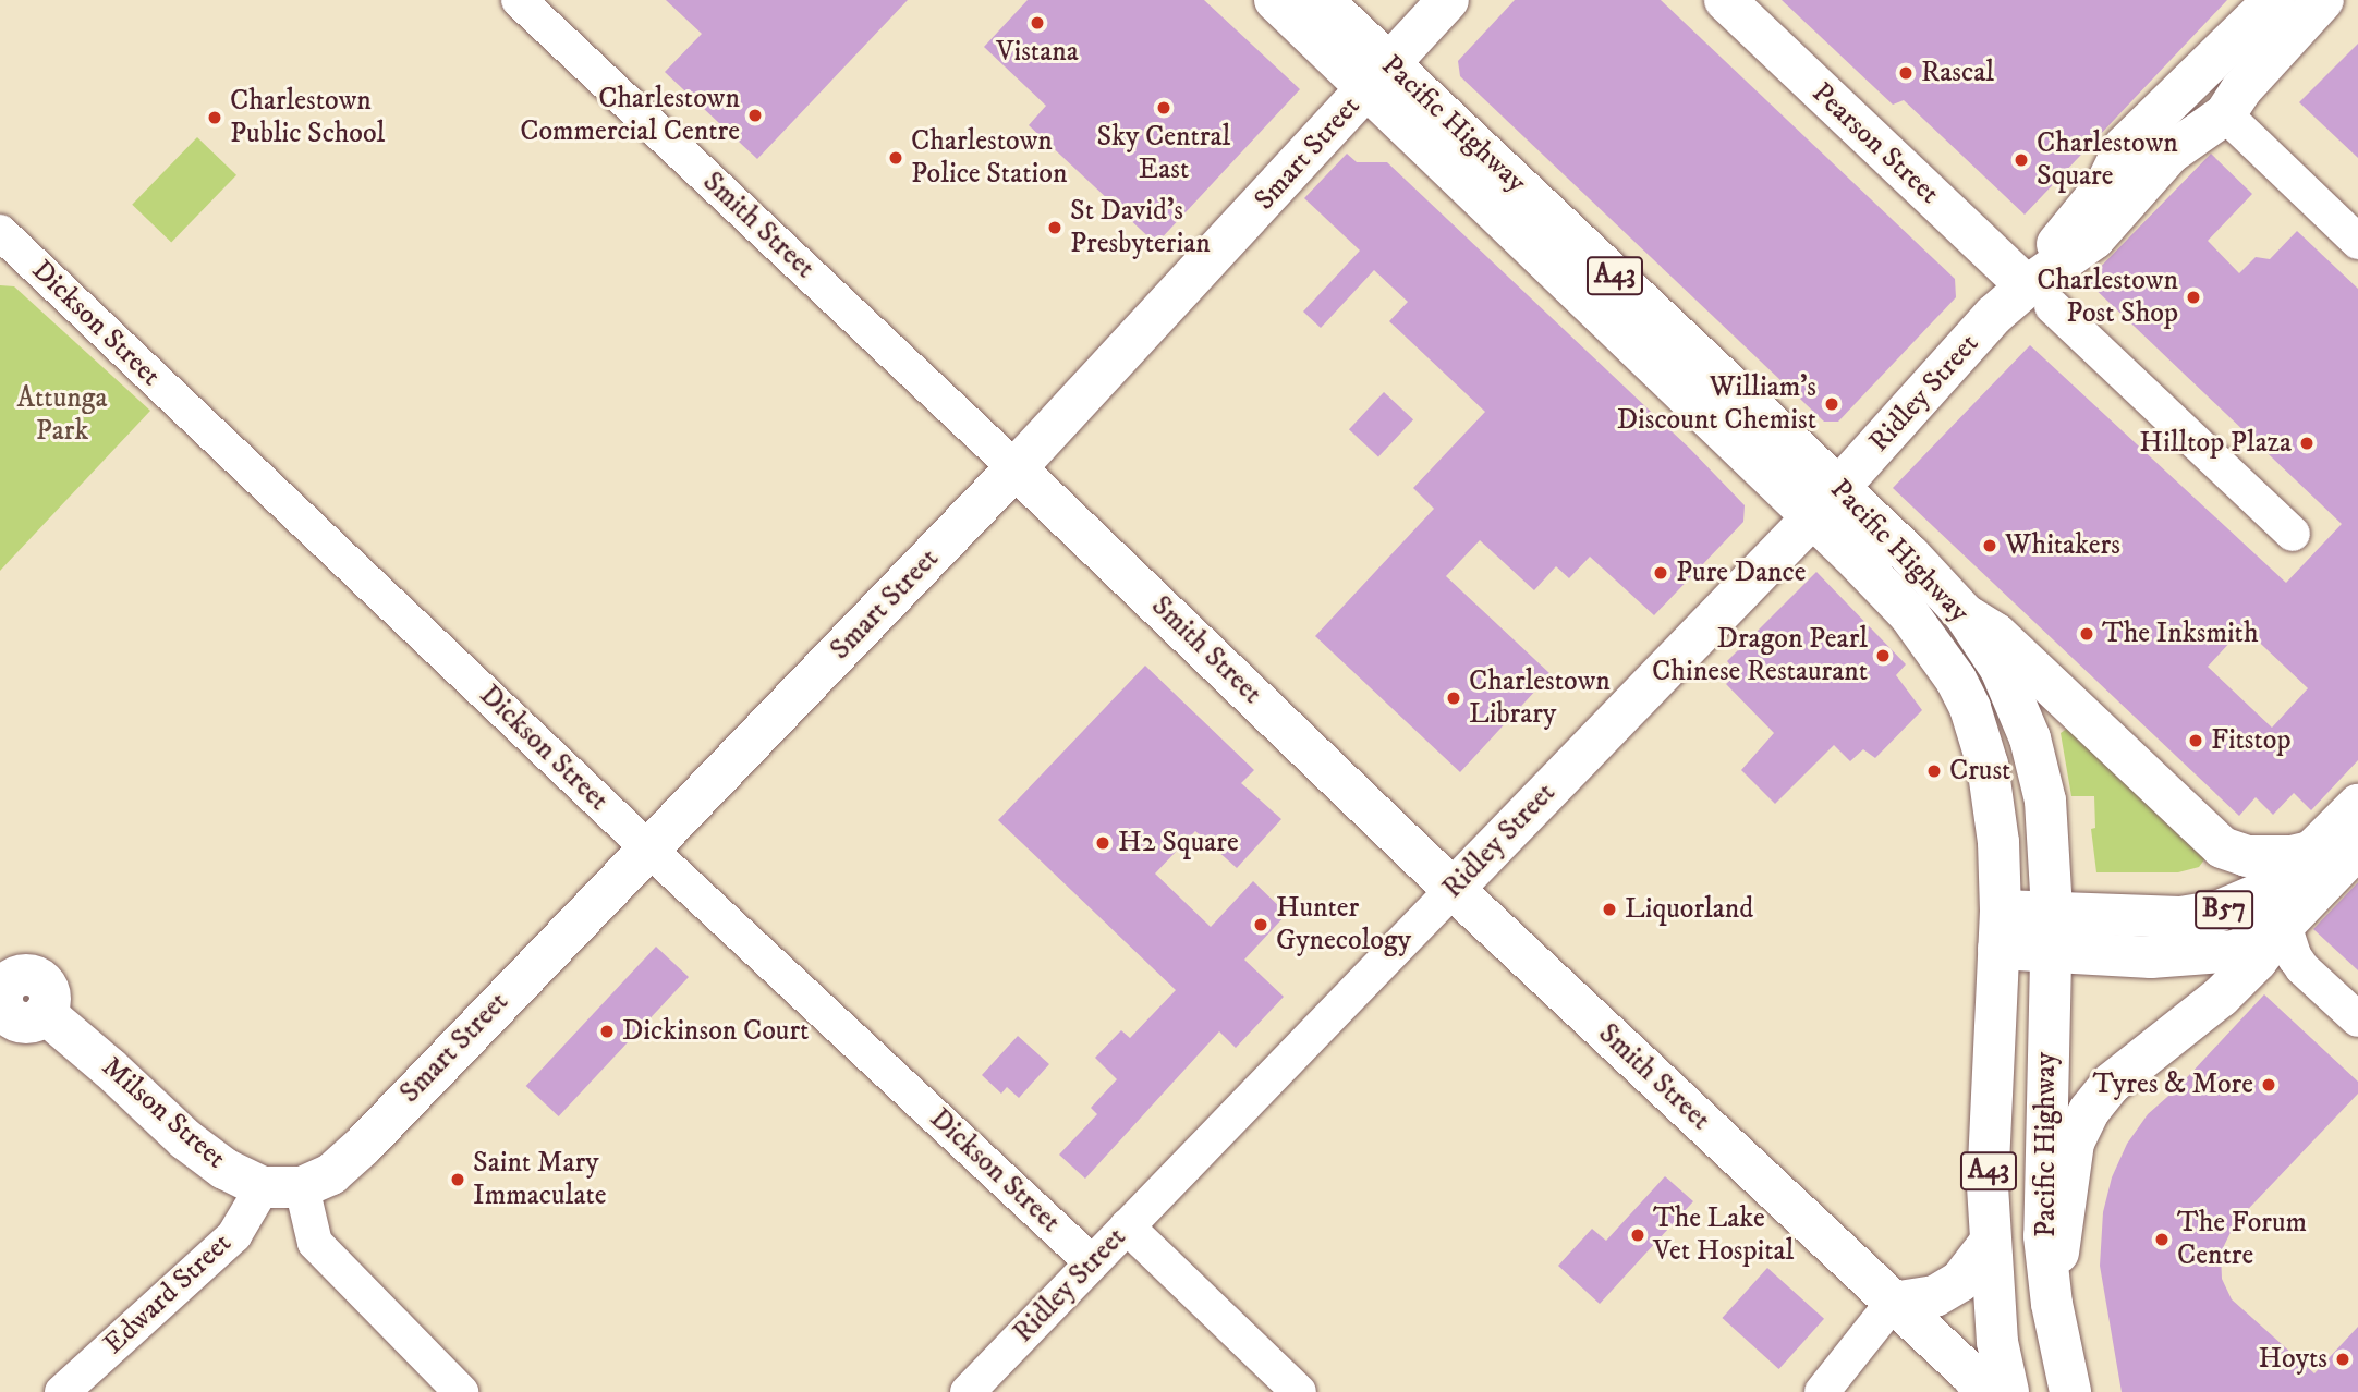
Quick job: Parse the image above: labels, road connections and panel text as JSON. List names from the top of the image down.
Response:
{
  "streets": {
    "main road": [
      "Pacific Highway",
      "Pearson Street",
      "Smart Street",
      "Smith Street",
      "A43",
      "Ridley Street",
      "B57",
      "Milson Street"
    ],
    "street": ["Dickson Street", "Edward Street"]
  },
  "crossings": [
    ["Pacific Highway", "Smart Street"],
    ["Pacific Highway", "Ridley Street"],
    ["Pacific Highway", "B57"],
    ["Pearson Street", "Ridley Street"],
    ["Smart Street", "Smith Street"],
    ["Smart Street", "Dickson Street"],
    ["Smart Street", "Milson Street"],
    ["Smart Street", "Edward Street"],
    ["Smith Street", "Ridley Street"],
    ["Dickson Street", "Ridley Street"],
    ["Milson Street", "Edward Street"]
  ],
  "parks": ["Attunga Park"],
  "places": [
    "Vistana",
    "Rascal",
    "Sky Central East",
    "Charlestown Commercial Centre",
    "Charlestown Public School",
    "Charlestown Police Station",
    "Charlestown Square",
    "St David’s Presbyterian",
    "Charlestown Post Shop",
    "William’s Discount Chemist",
    "Hilltop Plaza",
    "Whitakers",
    "Pure Dance",
    "The Inksmith",
    "Dragon Pearl Chinese Restaurant",
    "Charlestown Library",
    "Fitstop",
    "Crust",
    "H2 Square",
    "Liquorland",
    "Hunter Gynecology",
    "Dickinson Court",
    "Tyres & More",
    "Saint Mary Immaculate",
    "The Lake Vet Hospital",
    "The Forum Centre",
    "Hoyts"
  ]
}
